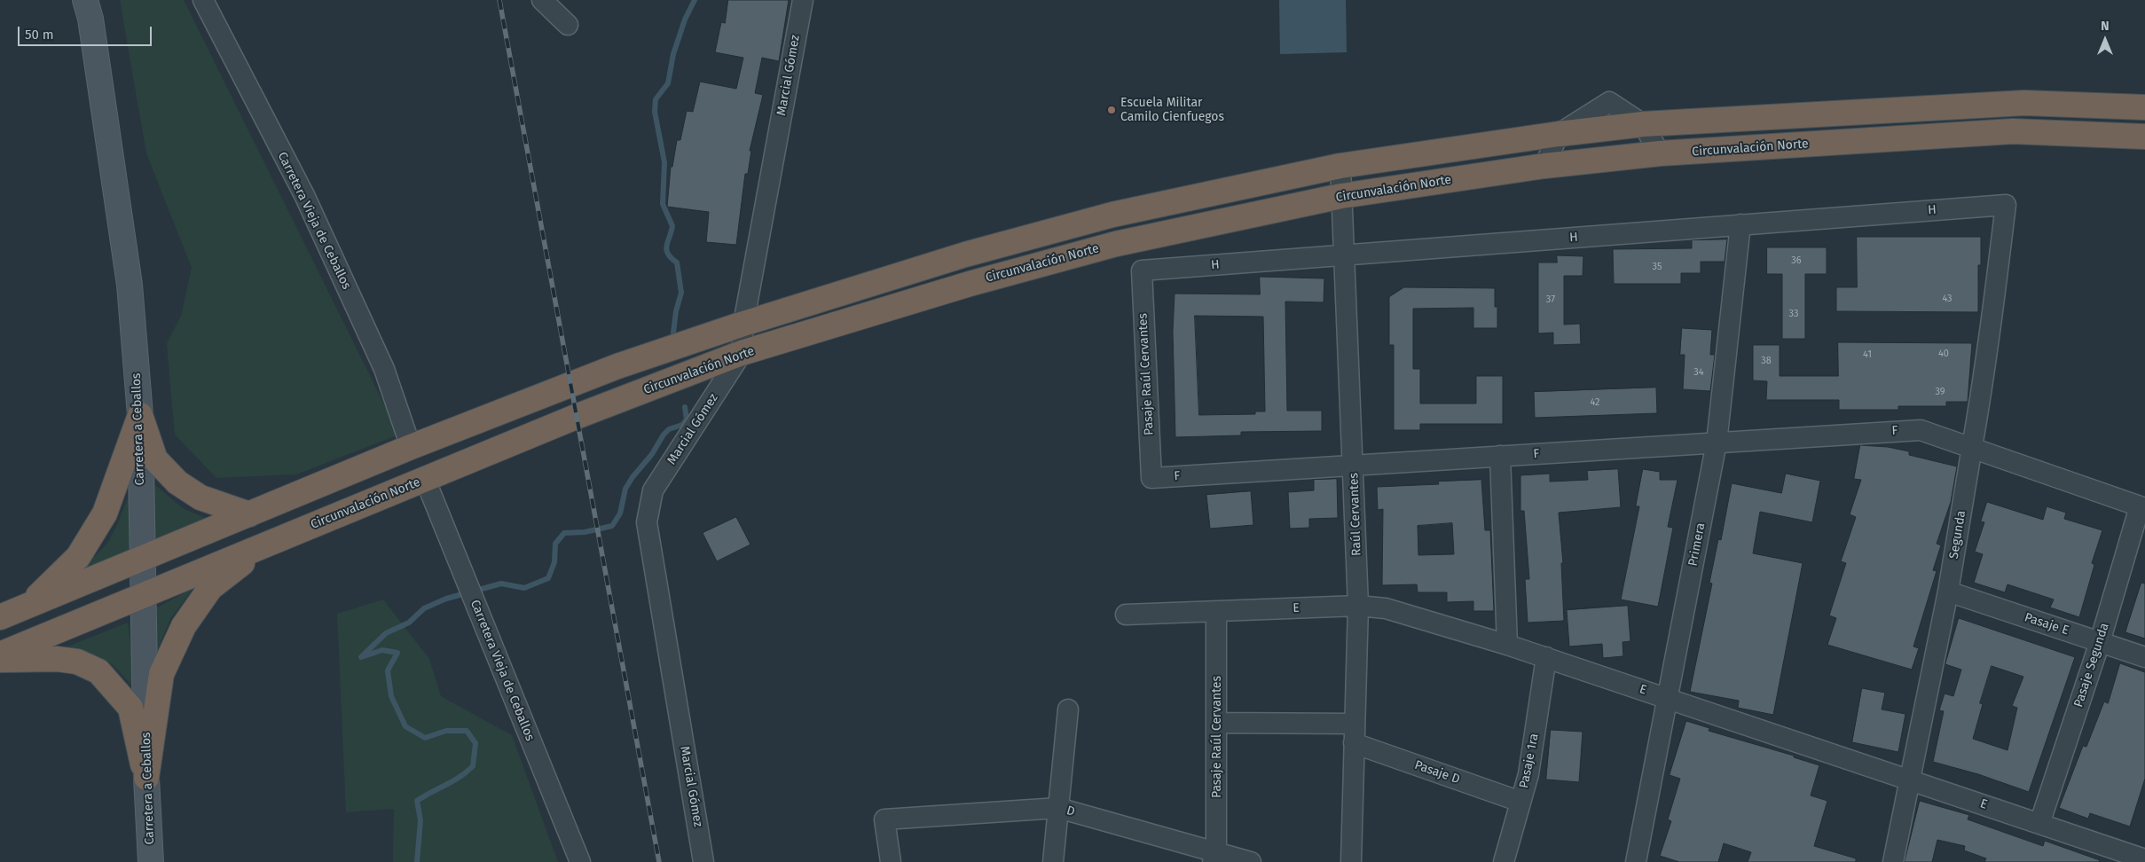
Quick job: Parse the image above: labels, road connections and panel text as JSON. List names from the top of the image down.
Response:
{
  "streets": {
    "highway": ["Circunvalación Norte"],
    "main road": ["Carretera a Ceballos"],
    "street": [
      "Marcial Gómez",
      "H",
      "Carretera Vieja de Ceballos",
      "Pasaje Raúl Cervantes",
      "F",
      "Raúl Cervantes",
      "Segunda",
      "Primera",
      "E",
      "Pasaje E",
      "Pasaje Segunda",
      "Pasaje 1ra",
      "Pasaje D",
      "D"
    ]
  },
  "crossings": [
    ["Marcial Gómez", "Circunvalación Norte"],
    ["Circunvalación Norte", "Carretera Vieja de Ceballos"],
    ["Circunvalación Norte", "Carretera a Ceballos"],
    ["Circunvalación Norte", "Raúl Cervantes"],
    ["H", "Pasaje Raúl Cervantes"],
    ["H", "Raúl Cervantes"],
    ["H", "Segunda"],
    ["H", "Primera"],
    ["Pasaje Raúl Cervantes", "F"],
    ["Pasaje Raúl Cervantes", "E"],
    ["Pasaje Raúl Cervantes", "D"],
    ["F", "Raúl Cervantes"],
    ["F", "Segunda"],
    ["F", "Primera"],
    ["F", "Pasaje Segunda"],
    ["Raúl Cervantes", "E"],
    ["Raúl Cervantes", "Pasaje D"],
    ["Segunda", "E"],
    ["Segunda", "Pasaje E"],
    ["Primera", "E"],
    ["E", "Pasaje Segunda"],
    ["E", "Pasaje 1ra"],
    ["Pasaje E", "Pasaje Segunda"],
    ["Pasaje 1ra", "Pasaje D"]
  ],
  "places": ["Escuela Militar Camilo Cienfuegos"],
  "house_numbers": [
    "36",
    "35",
    "43",
    "37",
    "33",
    "40",
    "41",
    "38",
    "34",
    "39",
    "42"
  ],
  "scale_bar": "50 m",
  "north": "top"
}
